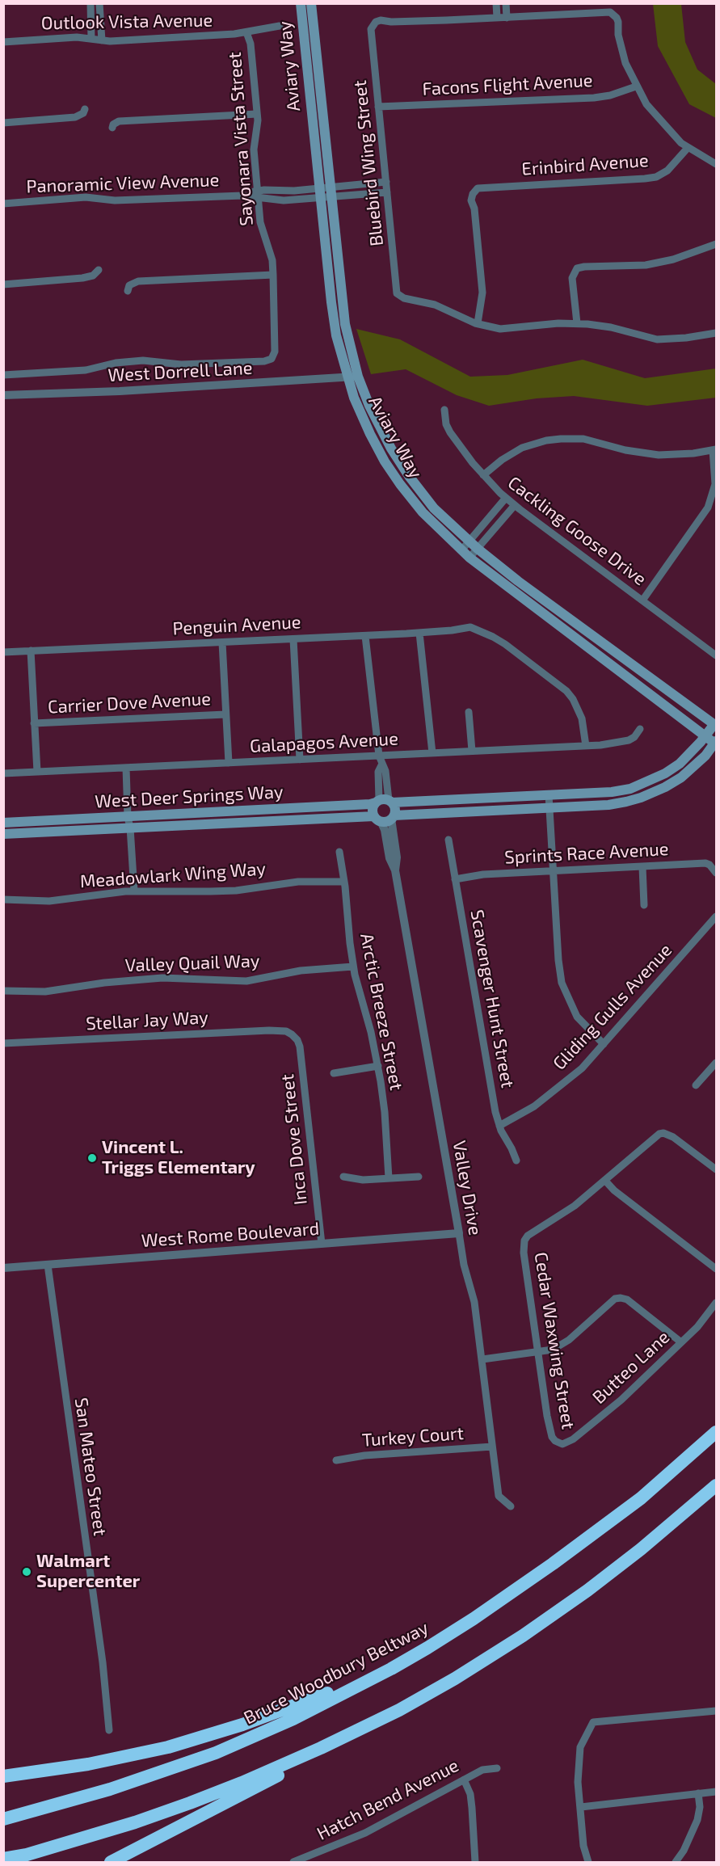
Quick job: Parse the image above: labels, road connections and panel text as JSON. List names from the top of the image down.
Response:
{
  "streets": {
    "highway": ["Bruce Woodbury Beltway"],
    "main road": ["Aviary Way", "West Deer Springs Way"],
    "street": [
      "Outlook Vista Avenue",
      "Facons Flight Avenue",
      "Sayonara Vista Street",
      "Bluebird Wing Street",
      "Erinbird Avenue",
      "Panoramic View Avenue",
      "West Dorrell Lane",
      "Cackling Goose Drive",
      "Penguin Avenue",
      "Carrier Dove Avenue",
      "Galapagos Avenue",
      "Sprints Race Avenue",
      "Meadowlark Wing Way",
      "Valley Quail Way",
      "Scavenger Hunt Street",
      "Gliding Gulls Avenue",
      "Arctic Breeze Street",
      "Stellar Jay Way",
      "Inca Dove Street",
      "Valley Drive",
      "West Rome Boulevard",
      "Cedar Waxwing Street",
      "Butteo Lane",
      "Turkey Court",
      "San Mateo Street",
      "Hatch Bend Avenue"
    ]
  },
  "crossings": [
    ["Outlook Vista Avenue", "Sayonara Vista Street"],
    ["Aviary Way", "Panoramic View Avenue"],
    ["Aviary Way", "West Dorrell Lane"],
    ["Aviary Way", "West Deer Springs Way"],
    ["Facons Flight Avenue", "Bluebird Wing Street"],
    ["Sayonara Vista Street", "Panoramic View Avenue"],
    ["Bluebird Wing Street", "Erinbird Avenue"],
    ["Penguin Avenue", "Galapagos Avenue"],
    ["West Deer Springs Way", "Valley Drive"],
    ["Sprints Race Avenue", "Scavenger Hunt Street"],
    ["Meadowlark Wing Way", "Arctic Breeze Street"],
    ["Valley Quail Way", "Arctic Breeze Street"],
    ["Scavenger Hunt Street", "Gliding Gulls Avenue"],
    ["Stellar Jay Way", "Inca Dove Street"],
    ["Inca Dove Street", "West Rome Boulevard"],
    ["Valley Drive", "West Rome Boulevard"],
    ["Valley Drive", "Turkey Court"],
    ["West Rome Boulevard", "San Mateo Street"],
    ["Cedar Waxwing Street", "Butteo Lane"]
  ],
  "places": ["Vincent L. Triggs Elementary", "Walmart Supercenter"]
}
